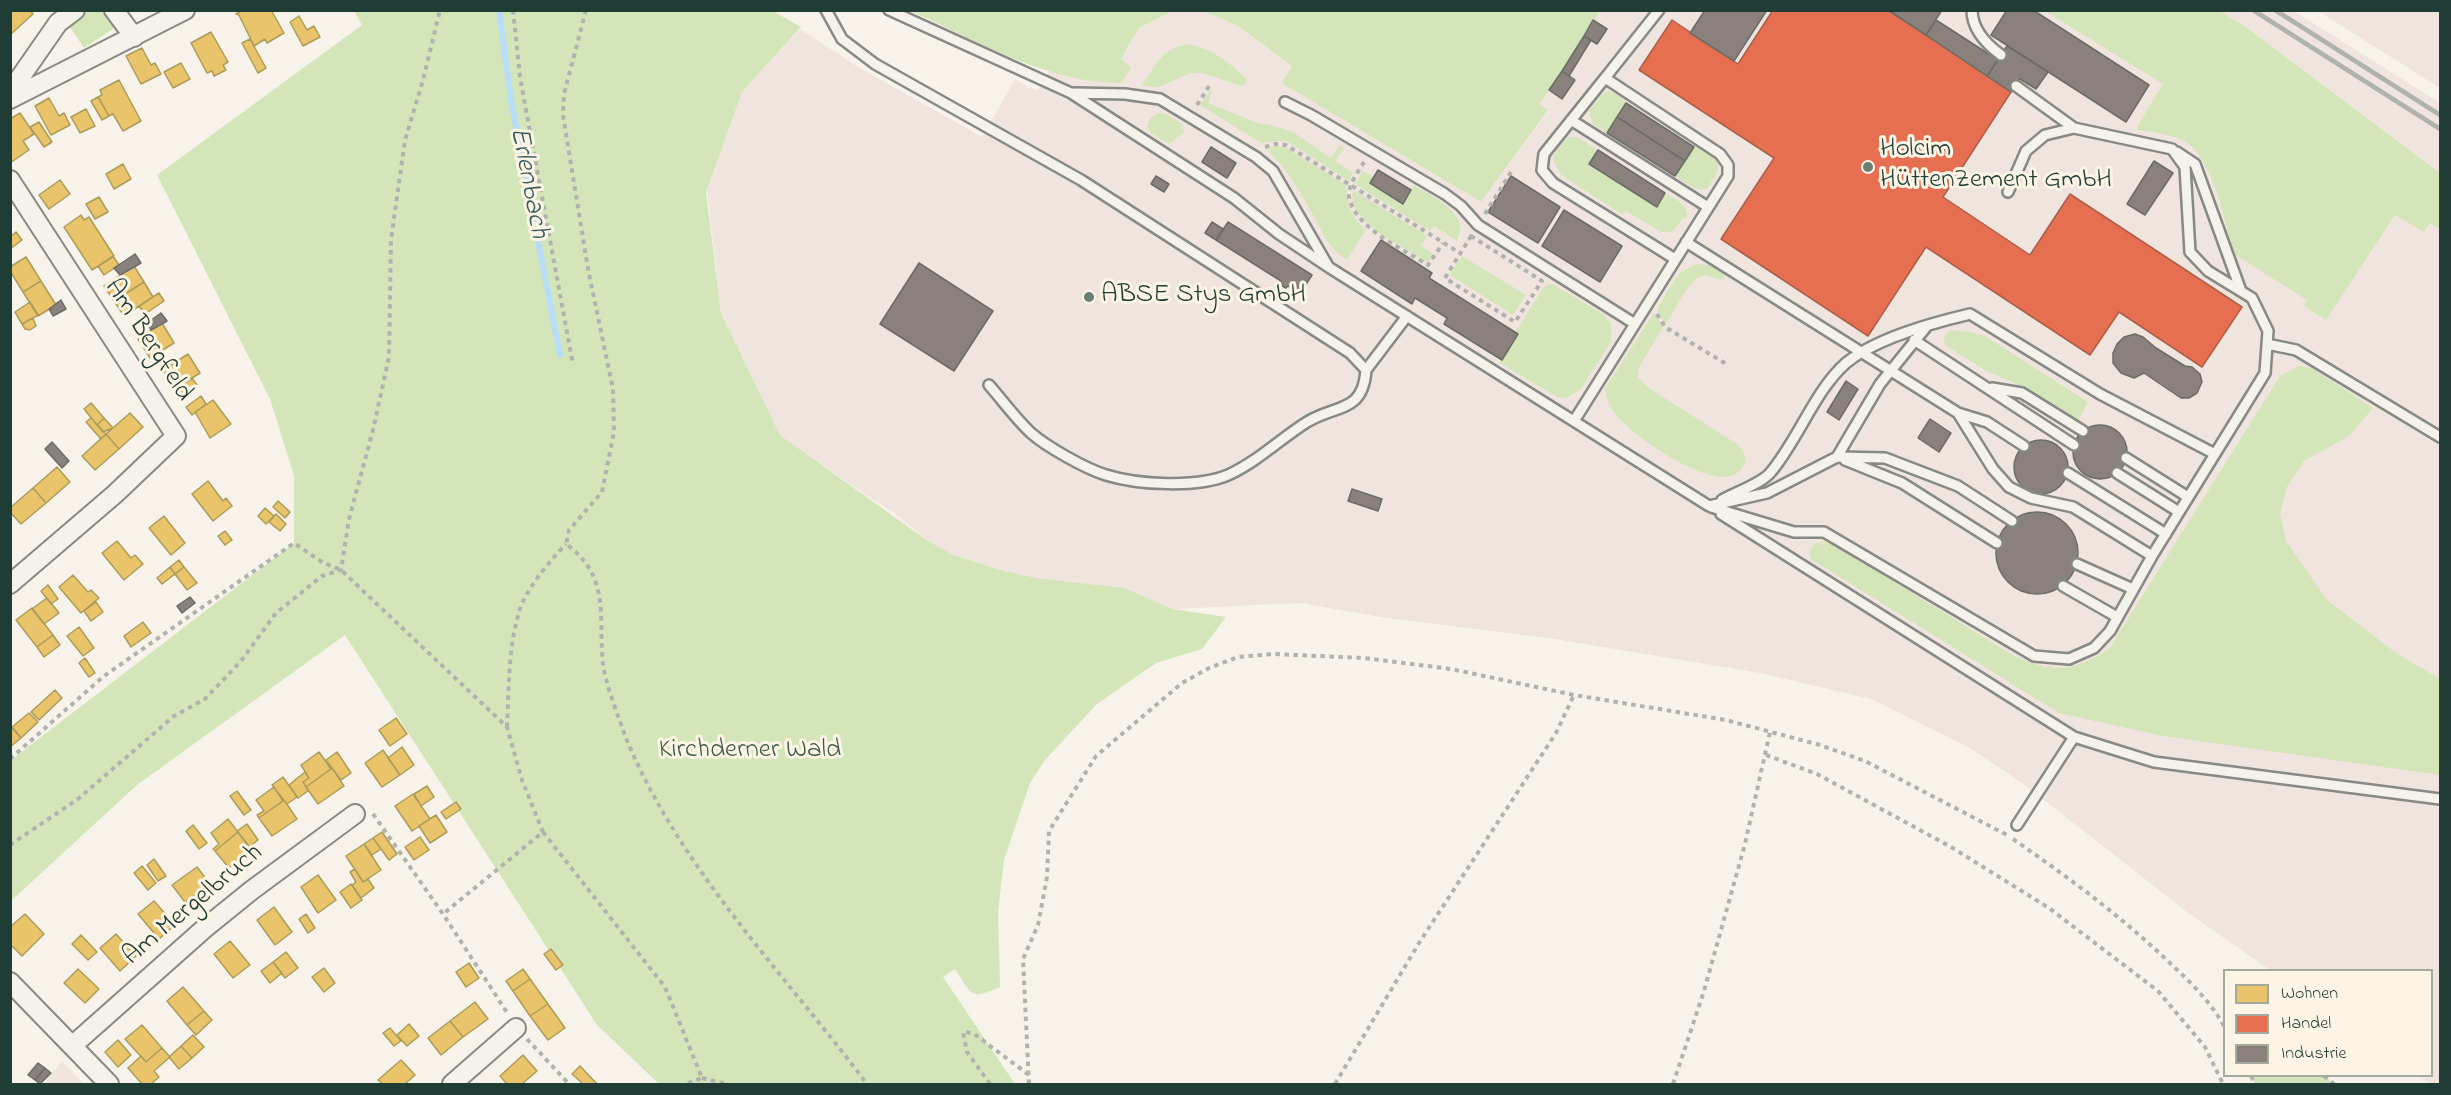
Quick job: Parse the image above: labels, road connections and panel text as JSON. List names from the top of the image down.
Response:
{
  "streets": {
    "street": ["Am Bergfeld", "Am Mergelbruch"]
  },
  "water": ["Erlenbach"],
  "parks": ["Kirchderner Wald"],
  "places": ["Holcim HüttenZement GmbH", "ABSE Stys GmbH"],
  "legend": ["Wohnen", "Handel", "Industrie"]
}
